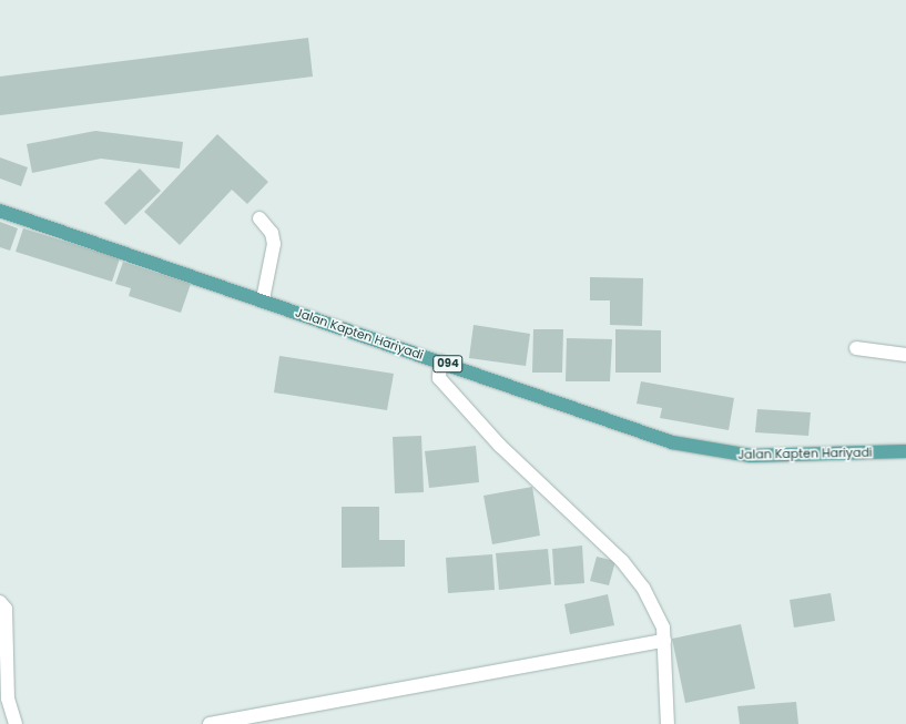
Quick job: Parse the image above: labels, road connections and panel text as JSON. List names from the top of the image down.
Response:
{
  "streets": {
    "main road": ["Jalan Kapten Hariyadi", "094"]
  }
}
